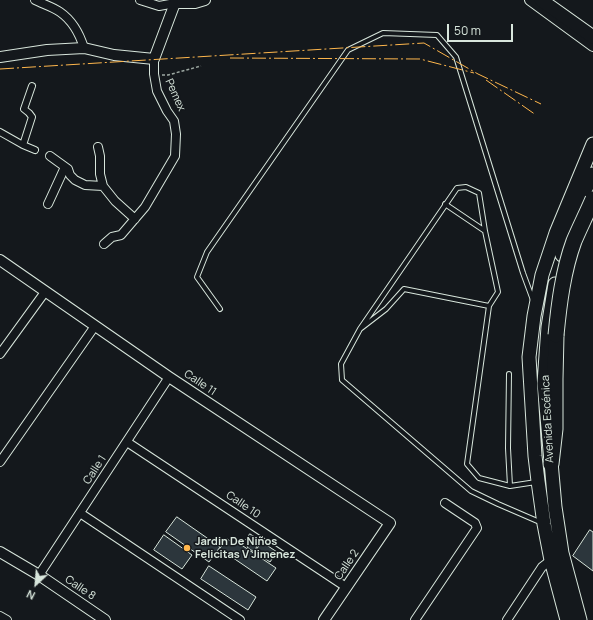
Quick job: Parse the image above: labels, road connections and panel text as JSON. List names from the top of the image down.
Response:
{
  "streets": {
    "main road": ["Avenida Escénica"],
    "street": [
      "Pemex",
      "Calle 11",
      "Calle 1",
      "Calle 10",
      "Calle 2",
      "Calle 8"
    ]
  },
  "crossings": [
    ["Calle 11", "Calle 1"],
    ["Calle 11", "Calle 2"],
    ["Calle 1", "Calle 10"],
    ["Calle 1", "Calle 8"],
    ["Calle 10", "Calle 2"]
  ],
  "places": ["Jardin De Niños Felicitas V Jimenez"],
  "scale_bar": "50 m",
  "north": "bottom left"
}
